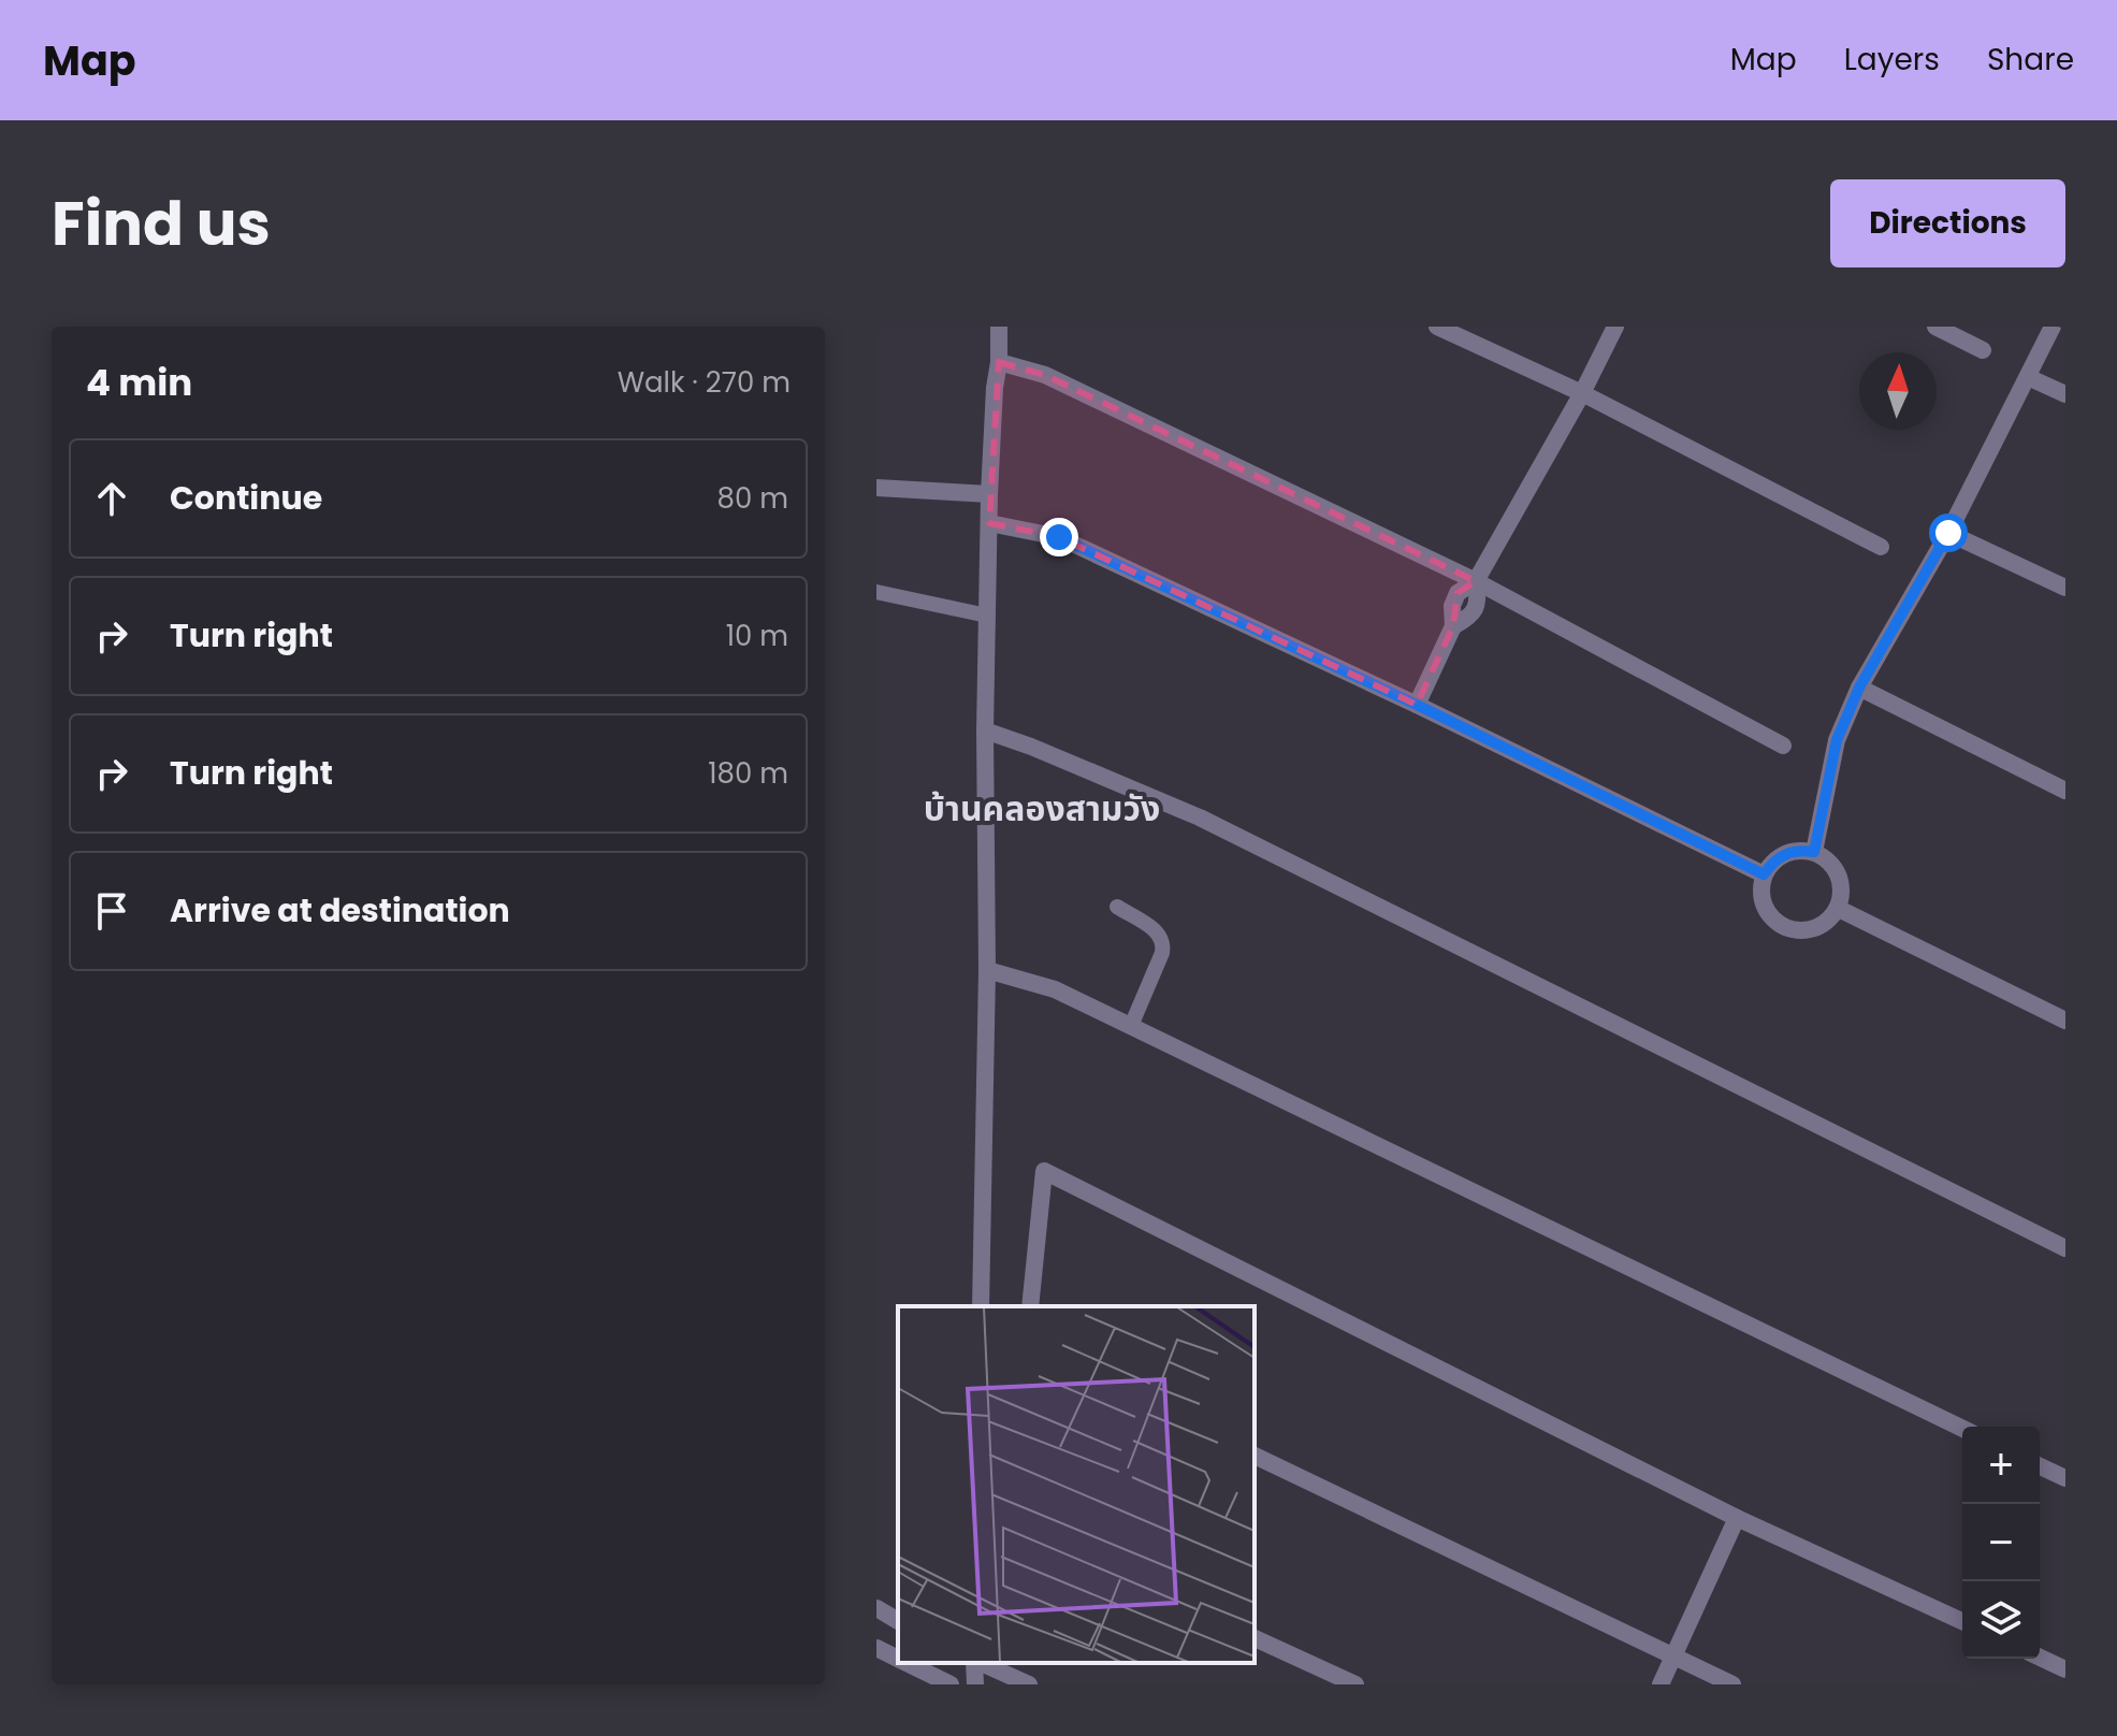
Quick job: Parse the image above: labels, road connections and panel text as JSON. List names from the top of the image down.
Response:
{
  "districts": ["บ้านคลองสามวัง"],
  "north": "top",
  "page": {
    "header": "Map",
    "nav": ["Map", "Layers", "Share"],
    "title": "Find us",
    "buttons": "Directions",
    "heading": ["4 min", "Walk · 270 m"],
    "list": [
      ["Continue", "80 m"],
      ["Turn right", "10 m"],
      ["Turn right", "180 m"],
      "Arrive at destination"
    ],
    "map_buttons": ["+", "−"]
  }
}
